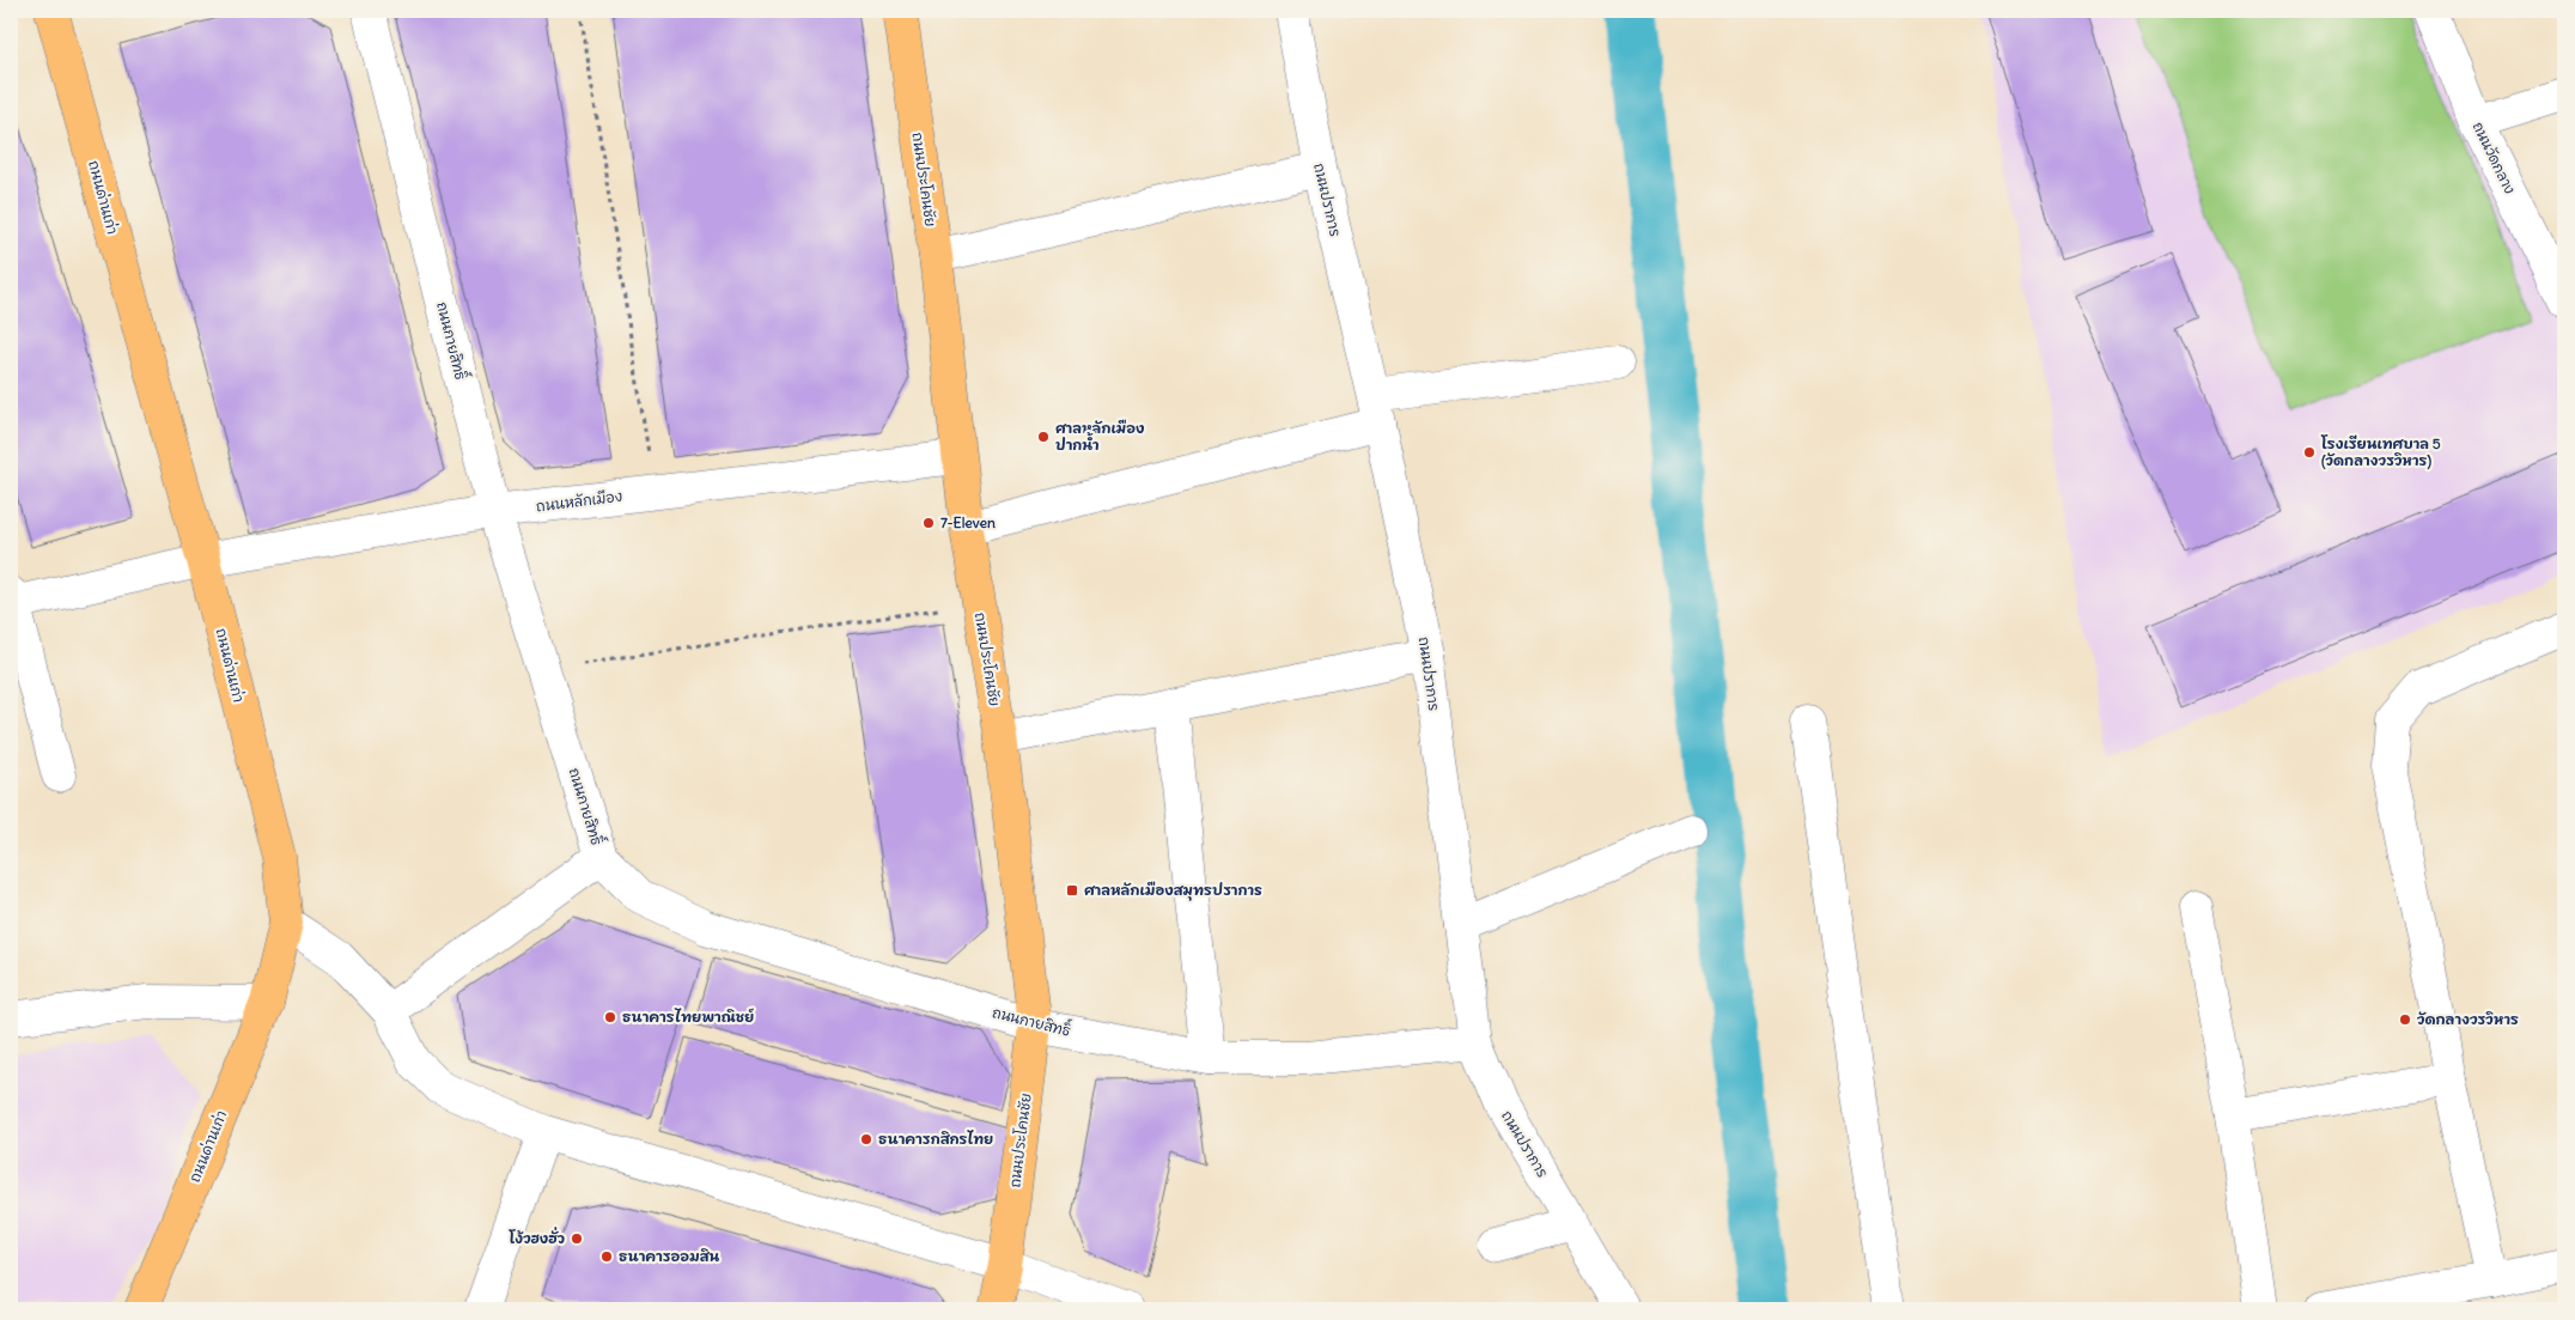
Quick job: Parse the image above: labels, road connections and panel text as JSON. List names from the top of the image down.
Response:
{
  "streets": {
    "main road": ["ถนนประโคนชัย", "ถนนด่านเก่า"],
    "street": [
      "ถนนวัดกลาง",
      "ถนนปราการ",
      "ถนนกายสิทธิ์",
      "ถนนหลักเมือง"
    ]
  },
  "crossings": [
    ["ถนนประโคนชัย", "ถนนกายสิทธิ์"],
    ["ถนนประโคนชัย", "ถนนหลักเมือง"],
    ["ถนนด่านเก่า", "ถนนหลักเมือง"],
    ["ถนนปราการ", "ถนนกายสิทธิ์"],
    ["ถนนกายสิทธิ์", "ถนนหลักเมือง"]
  ],
  "places": {
    "other": [
      "ศาลหลักเมือง ปากน้ำ",
      "โรงเรียนเทศบาล 5 (วัดกลางวรวิหาร)",
      "7-Eleven",
      "ธนาคารไทยพาณิชย์",
      "วัดกลางวรวิหาร",
      "ธนาคารกสิกรไทย",
      "โง้วฮงฮั่ว",
      "ธนาคารออมสิน"
    ],
    "transit": ["ศาลหลักเมืองสมุทรปราการ"]
  }
}
